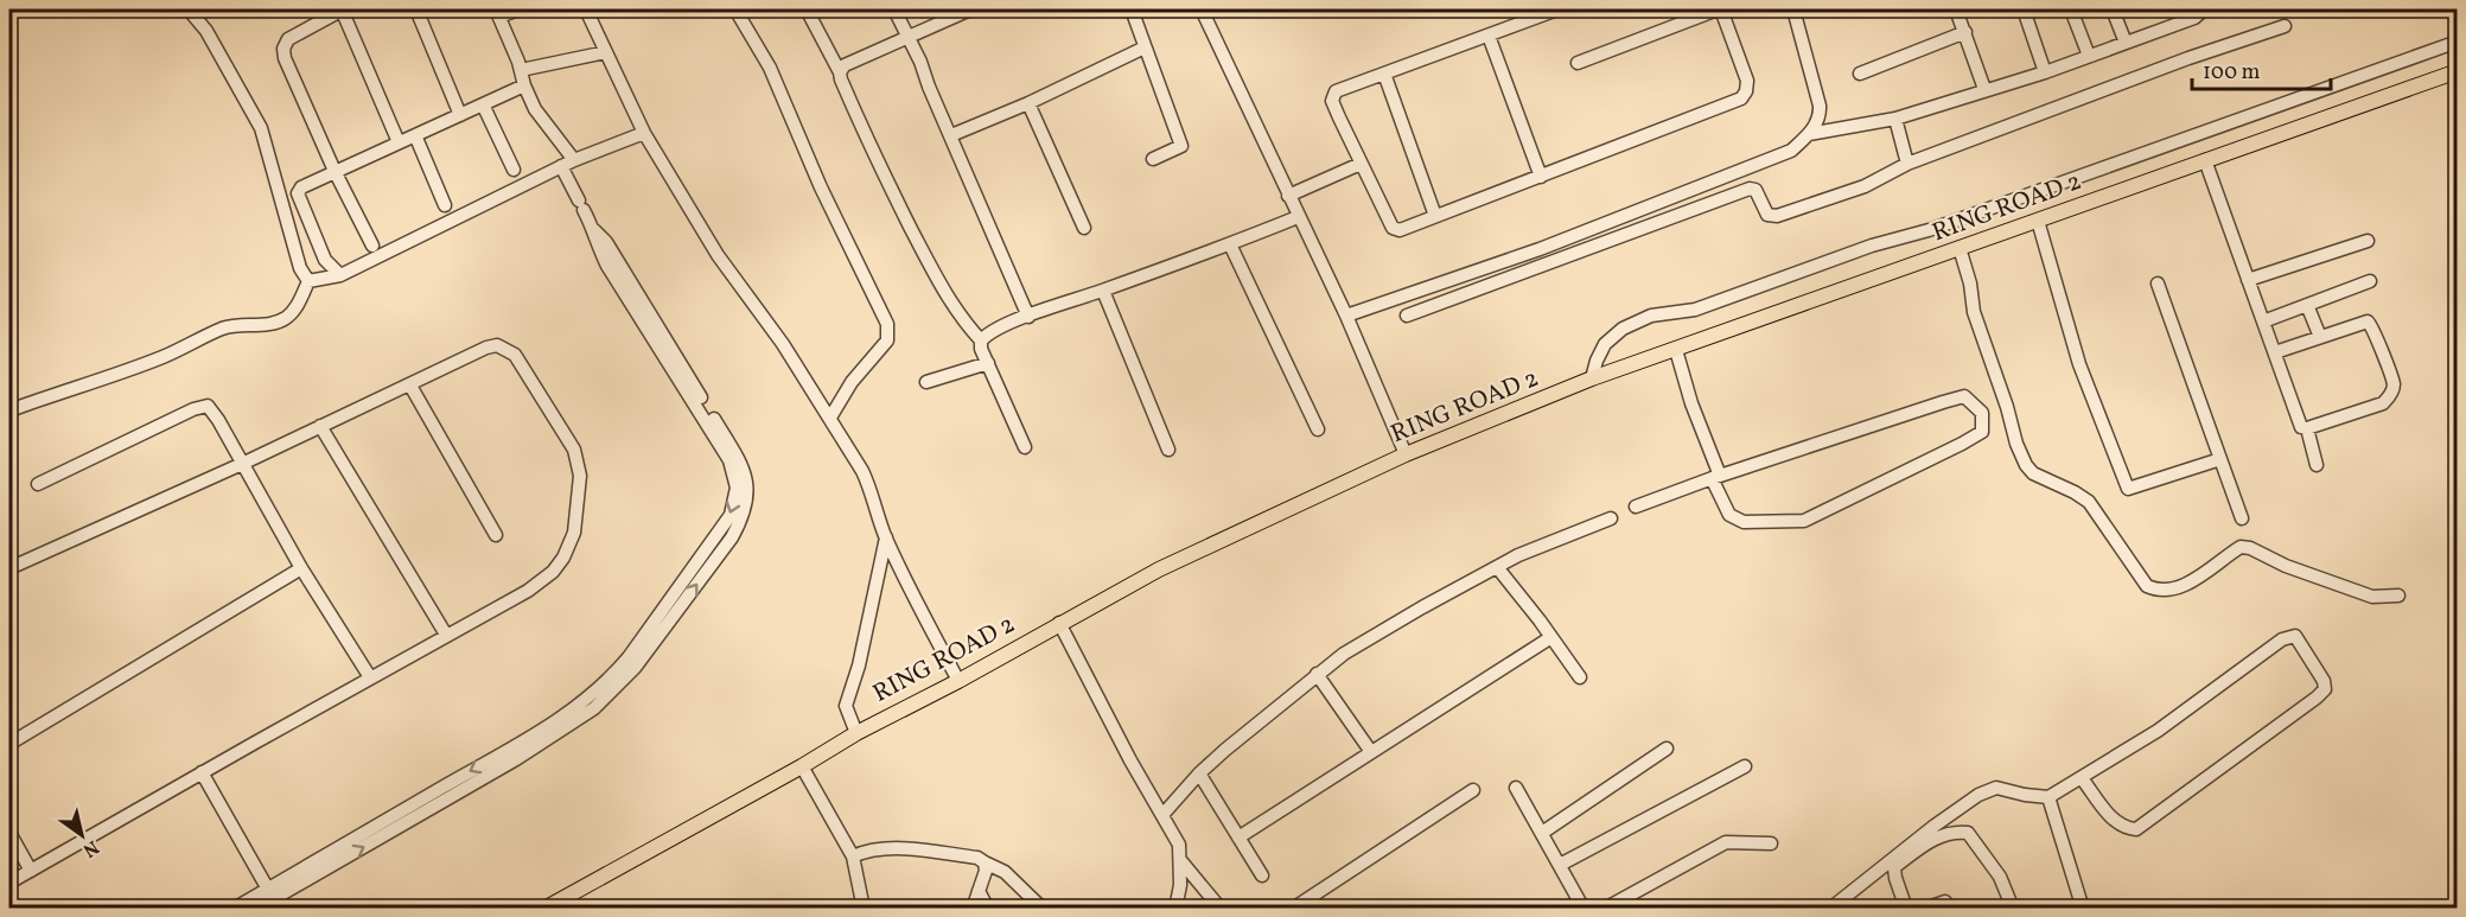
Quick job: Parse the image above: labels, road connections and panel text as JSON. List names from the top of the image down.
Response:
{
  "streets": {
    "main road": ["RING ROAD 2"]
  },
  "scale_bar": "100 m",
  "north": "bottom right"
}
